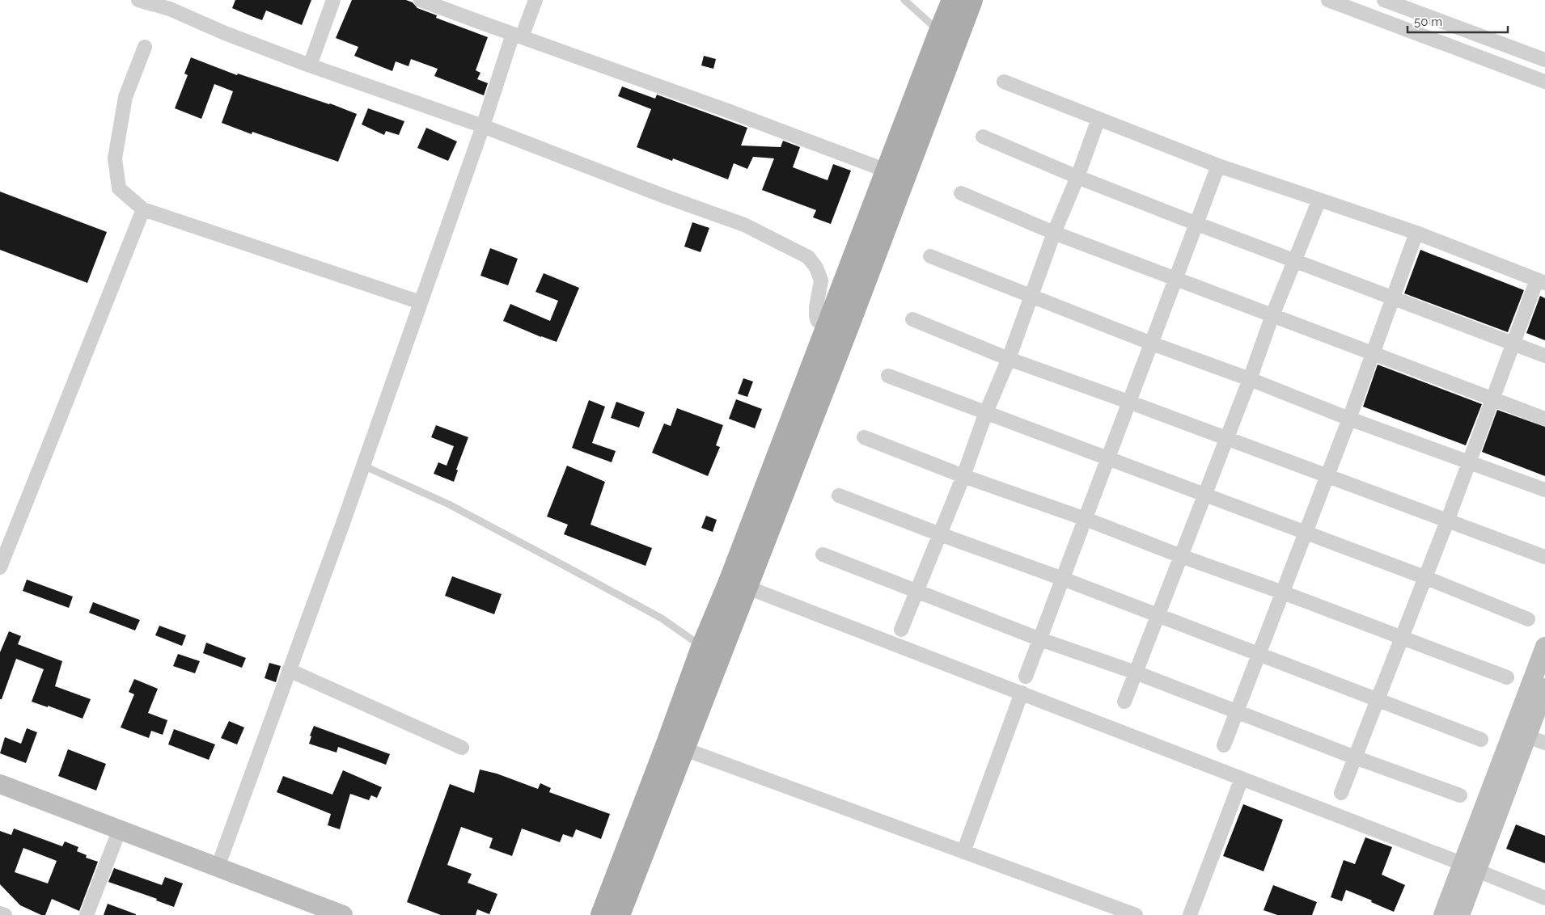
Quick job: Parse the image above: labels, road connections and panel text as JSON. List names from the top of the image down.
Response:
{
  "scale_bar": "50 m"
}
